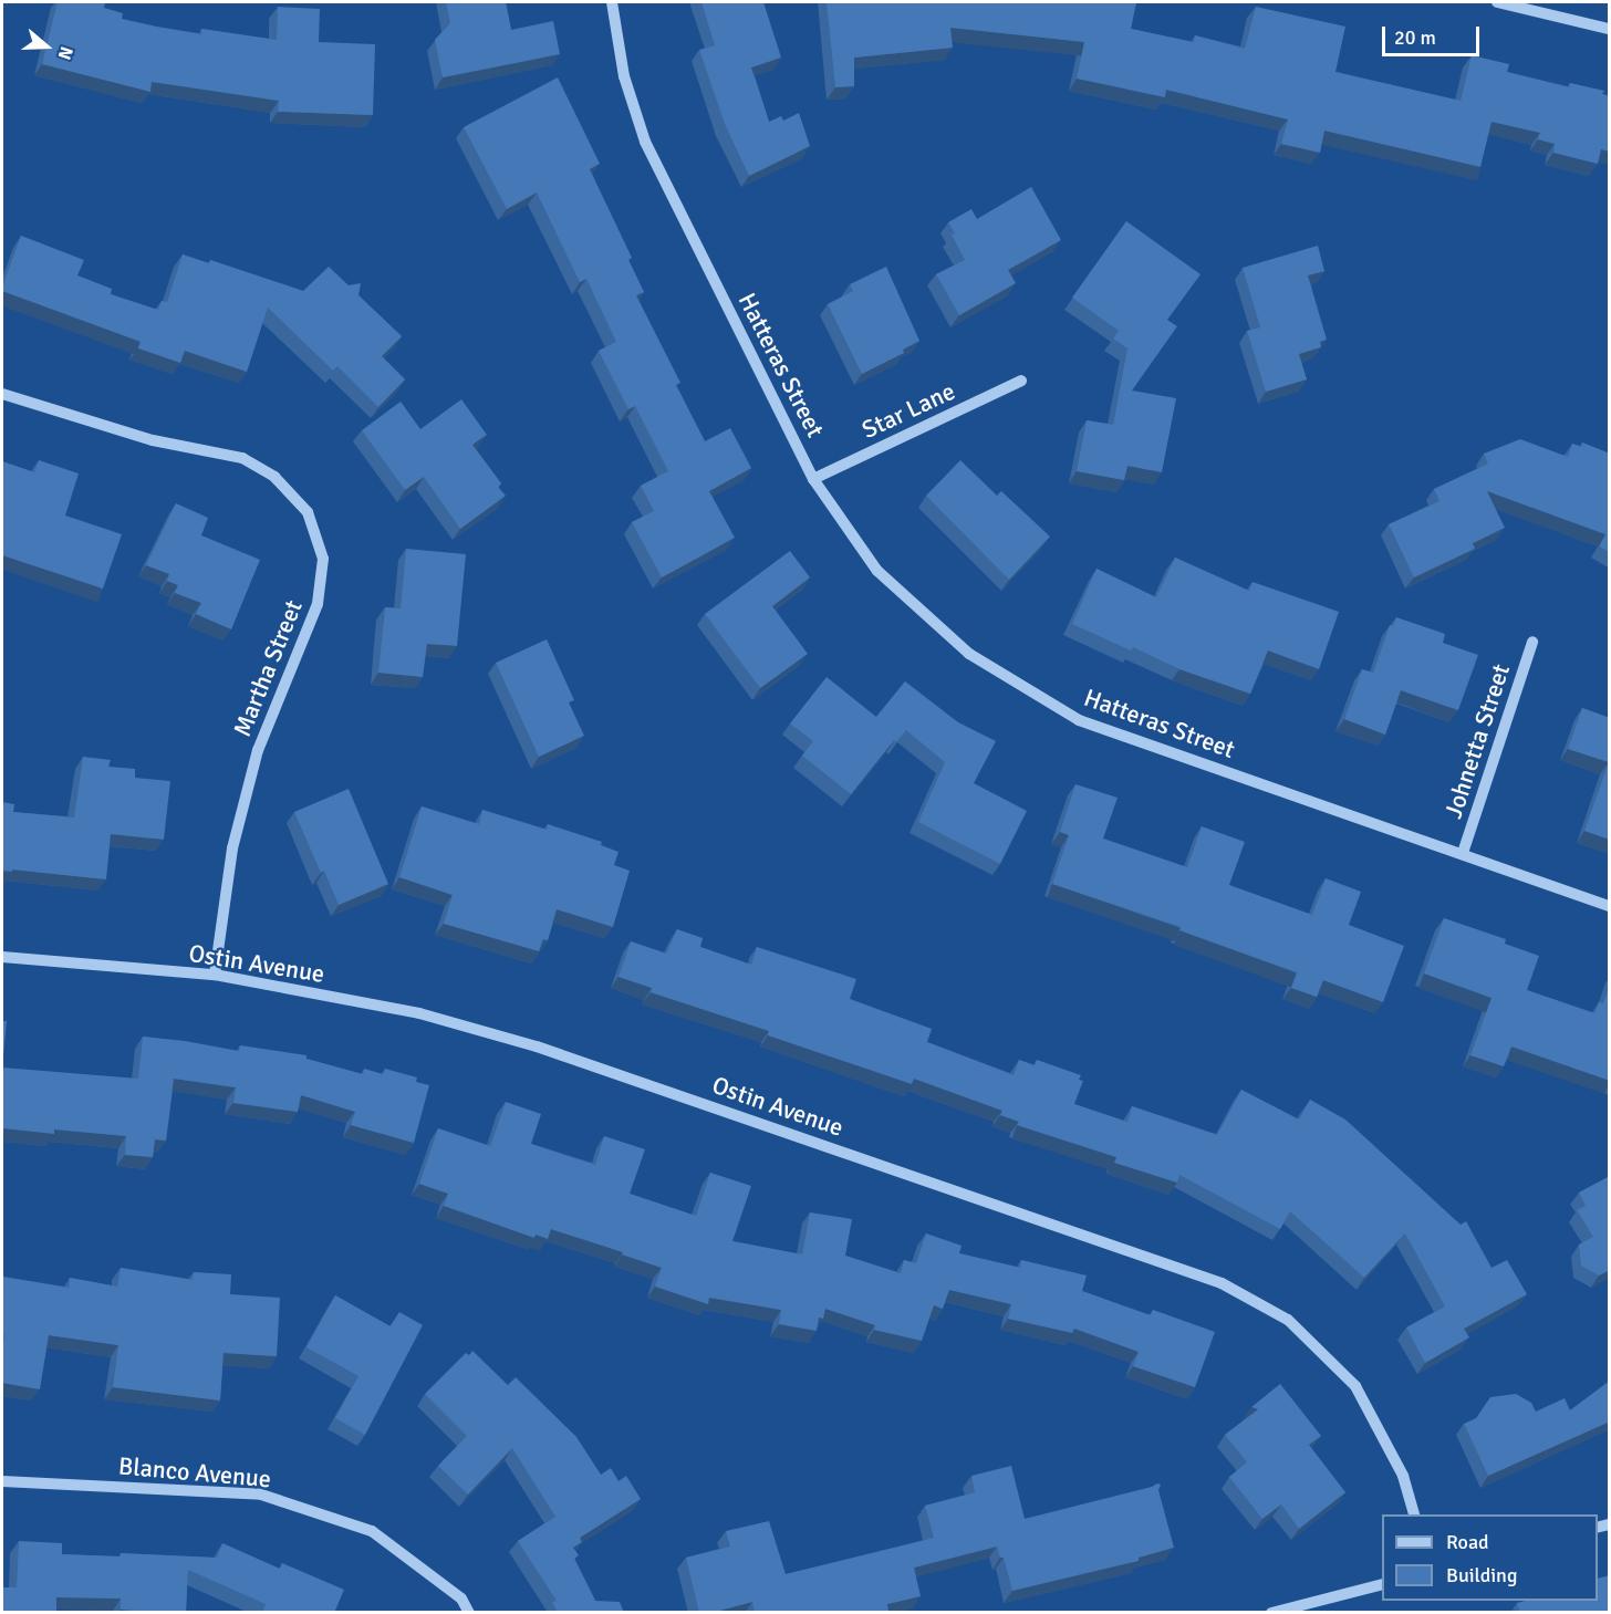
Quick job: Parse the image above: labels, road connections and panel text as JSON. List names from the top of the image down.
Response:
{
  "streets": {
    "street": [
      "Hatteras Street",
      "Star Lane",
      "Martha Street",
      "Johnetta Street",
      "Ostin Avenue",
      "Blanco Avenue"
    ]
  },
  "crossings": [
    ["Hatteras Street", "Star Lane"],
    ["Hatteras Street", "Johnetta Street"],
    ["Martha Street", "Ostin Avenue"]
  ],
  "legend": ["Road", "Building"],
  "scale_bar": "20 m",
  "north": "right"
}
